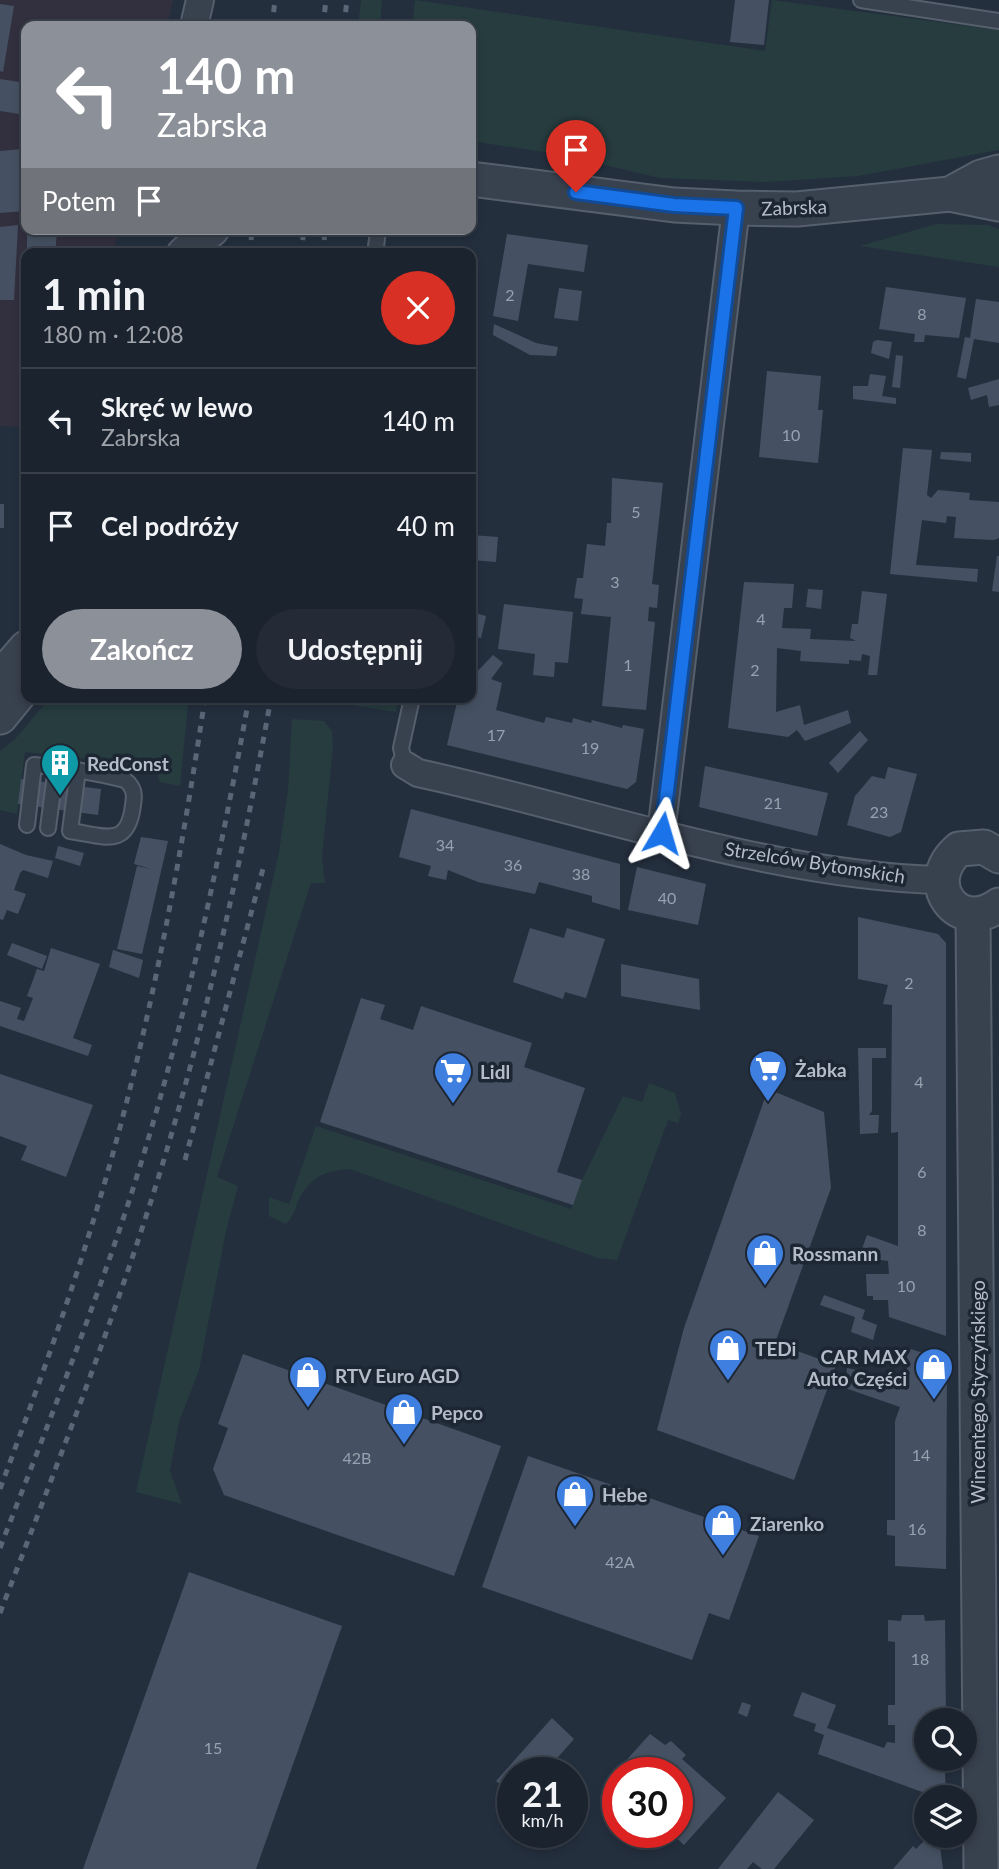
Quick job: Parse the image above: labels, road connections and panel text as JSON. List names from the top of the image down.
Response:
{
  "streets": {
    "street": ["Zabrska", "Strzelców Bytomskich", "Wincentego Styczyńskiego"]
  },
  "places": {
    "building": ["RedConst"],
    "supermarket": ["Żabka", "Lidl"],
    "shop": [
      "Rossmann",
      "TEDi",
      "CAR MAX Auto Części",
      "RTV Euro AGD",
      "Pepco",
      "Hebe",
      "Ziarenko"
    ]
  },
  "house_numbers": [
    "2",
    "8",
    "10",
    "5",
    "3",
    "4",
    "1",
    "2",
    "17",
    "19",
    "21",
    "23",
    "34",
    "36",
    "38",
    "40",
    "2",
    "4",
    "6",
    "8",
    "10",
    "14",
    "42B",
    "16",
    "42A",
    "18",
    "15"
  ],
  "page": {
    "turn": ["140 m", "Zabrska"],
    "then": "Potem",
    "heading": ["1 min", "180 m · 12:08"],
    "list": [
      {
        "name": "Skręć w lewo",
        "note": "Zabrska",
        "value": "140 m"
      },
      {
        "name": "Cel podróży",
        "value": "40 m"
      }
    ],
    "buttons": ["Zakończ", "Udostępnij"],
    "speed": "21 km/h",
    "limit": "30"
  }
}
